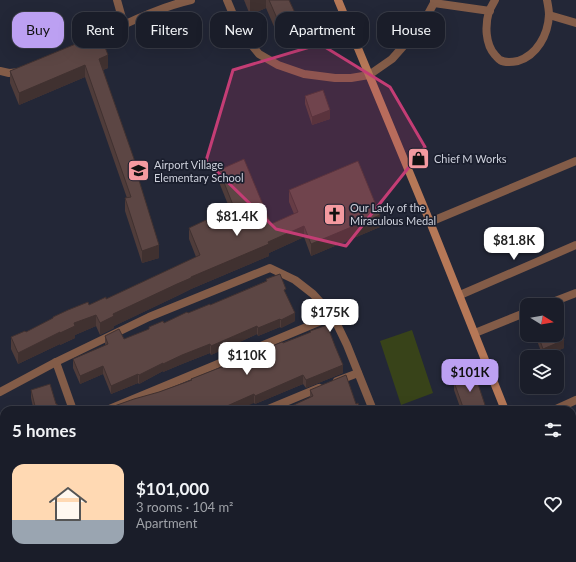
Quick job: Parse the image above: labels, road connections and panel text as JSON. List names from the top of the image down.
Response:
{
  "places": {
    "shop": ["Chief M Works"],
    "school or university": ["Airport Village Elementary School"],
    "church": ["Our Lady of the Miraculous Medal"]
  },
  "north": "right",
  "page": {
    "chip": [
      "Buy",
      "Rent",
      "Filters",
      "New",
      "Apartment",
      "House"
    ],
    "price": [
      "$81.4K",
      "$81.8K",
      "$175K",
      "$110K",
      "$101K"
    ],
    "heading": "5 homes",
    "list": [
      {
        "name": "$101,000",
        "note": "3 rooms · 104 m² · Apartment"
      }
    ]
  }
}
